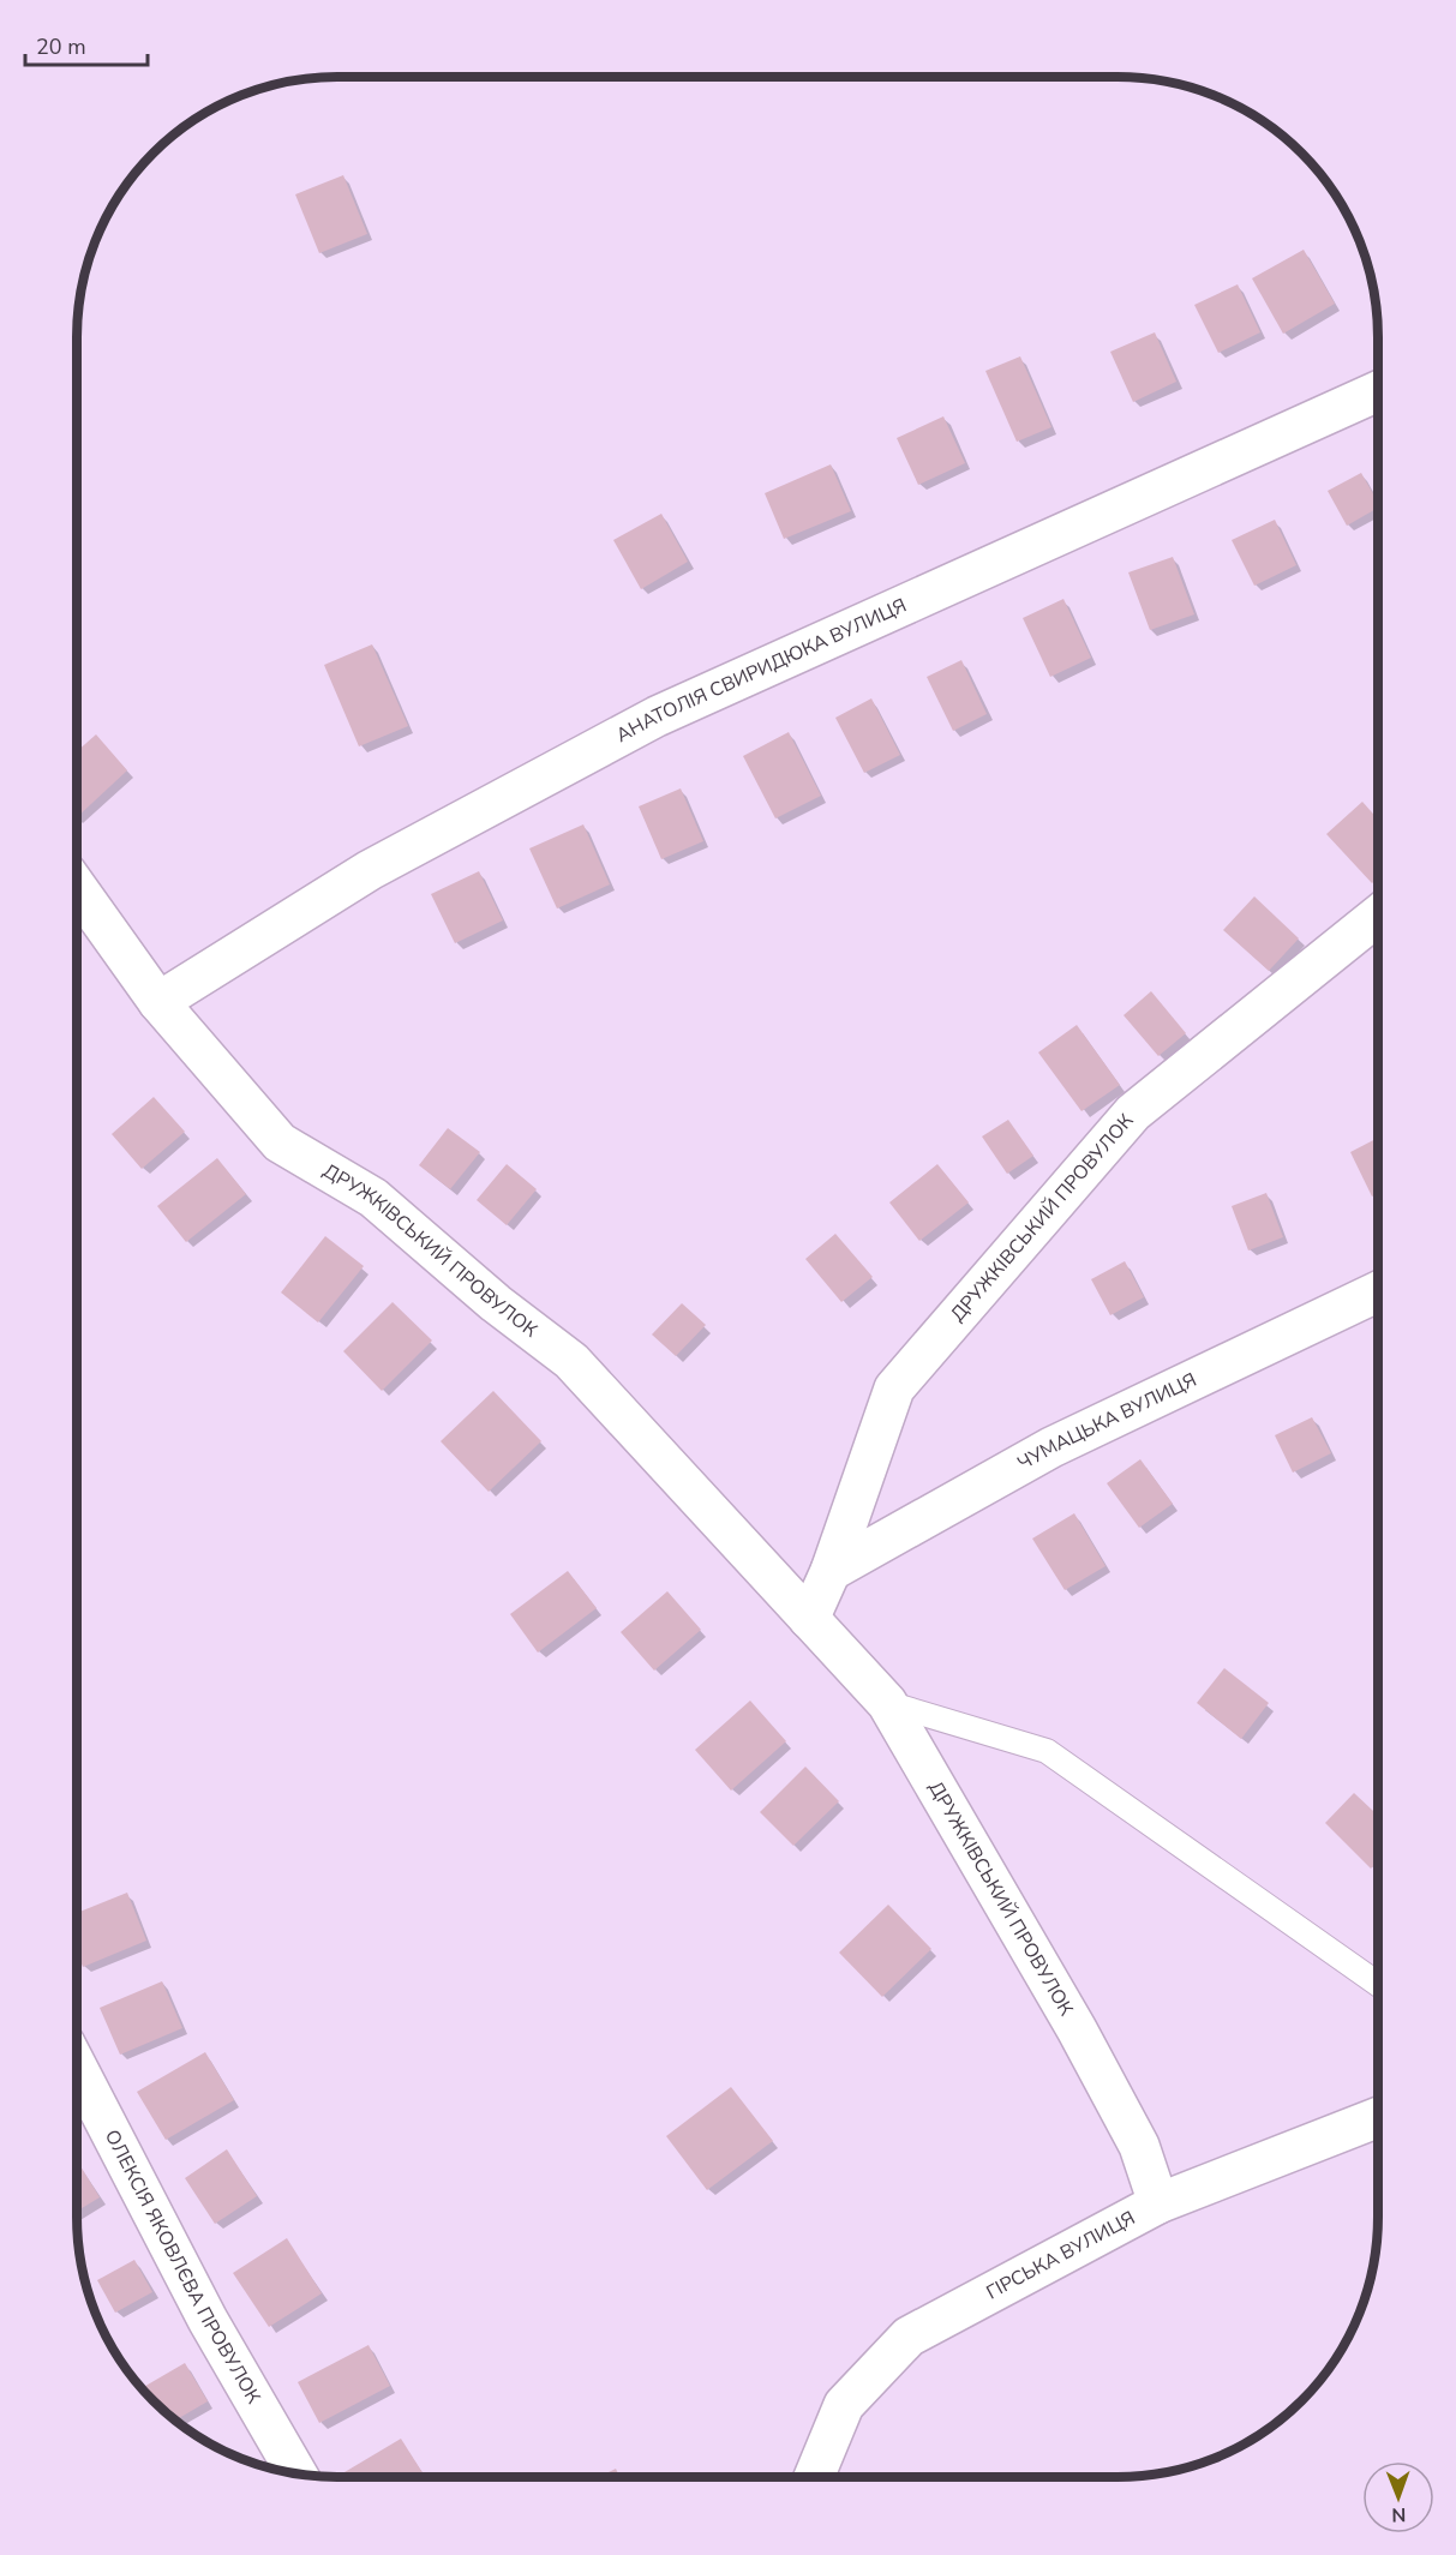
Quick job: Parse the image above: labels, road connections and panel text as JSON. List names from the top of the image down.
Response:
{
  "streets": {
    "street": [
      "АНАТОЛІЯ СВИРИДЮКА ВУЛИЦЯ",
      "ДРУЖКІВСЬКИЙ ПРОВУЛОК",
      "ЧУМАЦЬКА ВУЛИЦЯ",
      "ГІРСЬКА ВУЛИЦЯ",
      "ОЛЕКСІЯ ЯКОВЛЄВА ПРОВУЛОК"
    ]
  },
  "crossings": [
    ["АНАТОЛІЯ СВИРИДЮКА ВУЛИЦЯ", "ДРУЖКІВСЬКИЙ ПРОВУЛОК"],
    ["ДРУЖКІВСЬКИЙ ПРОВУЛОК", "ЧУМАЦЬКА ВУЛИЦЯ"],
    ["ДРУЖКІВСЬКИЙ ПРОВУЛОК", "ГІРСЬКА ВУЛИЦЯ"]
  ],
  "scale_bar": "20 m",
  "north": "bottom"
}
